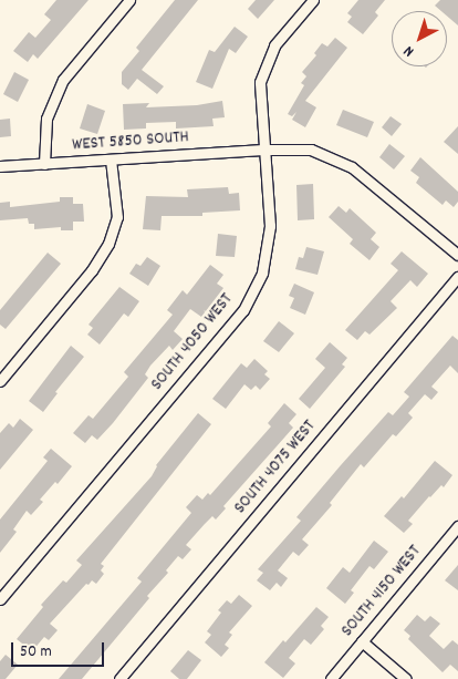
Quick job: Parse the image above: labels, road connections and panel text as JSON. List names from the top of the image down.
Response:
{
  "streets": {
    "street": [
      "WEST 5850 SOUTH",
      "SOUTH 4050 WEST",
      "SOUTH 4075 WEST",
      "SOUTH 4150 WEST"
    ]
  },
  "crossings": [
    ["WEST 5850 SOUTH", "SOUTH 4050 WEST"]
  ],
  "scale_bar": "50 m",
  "north": "bottom left"
}
